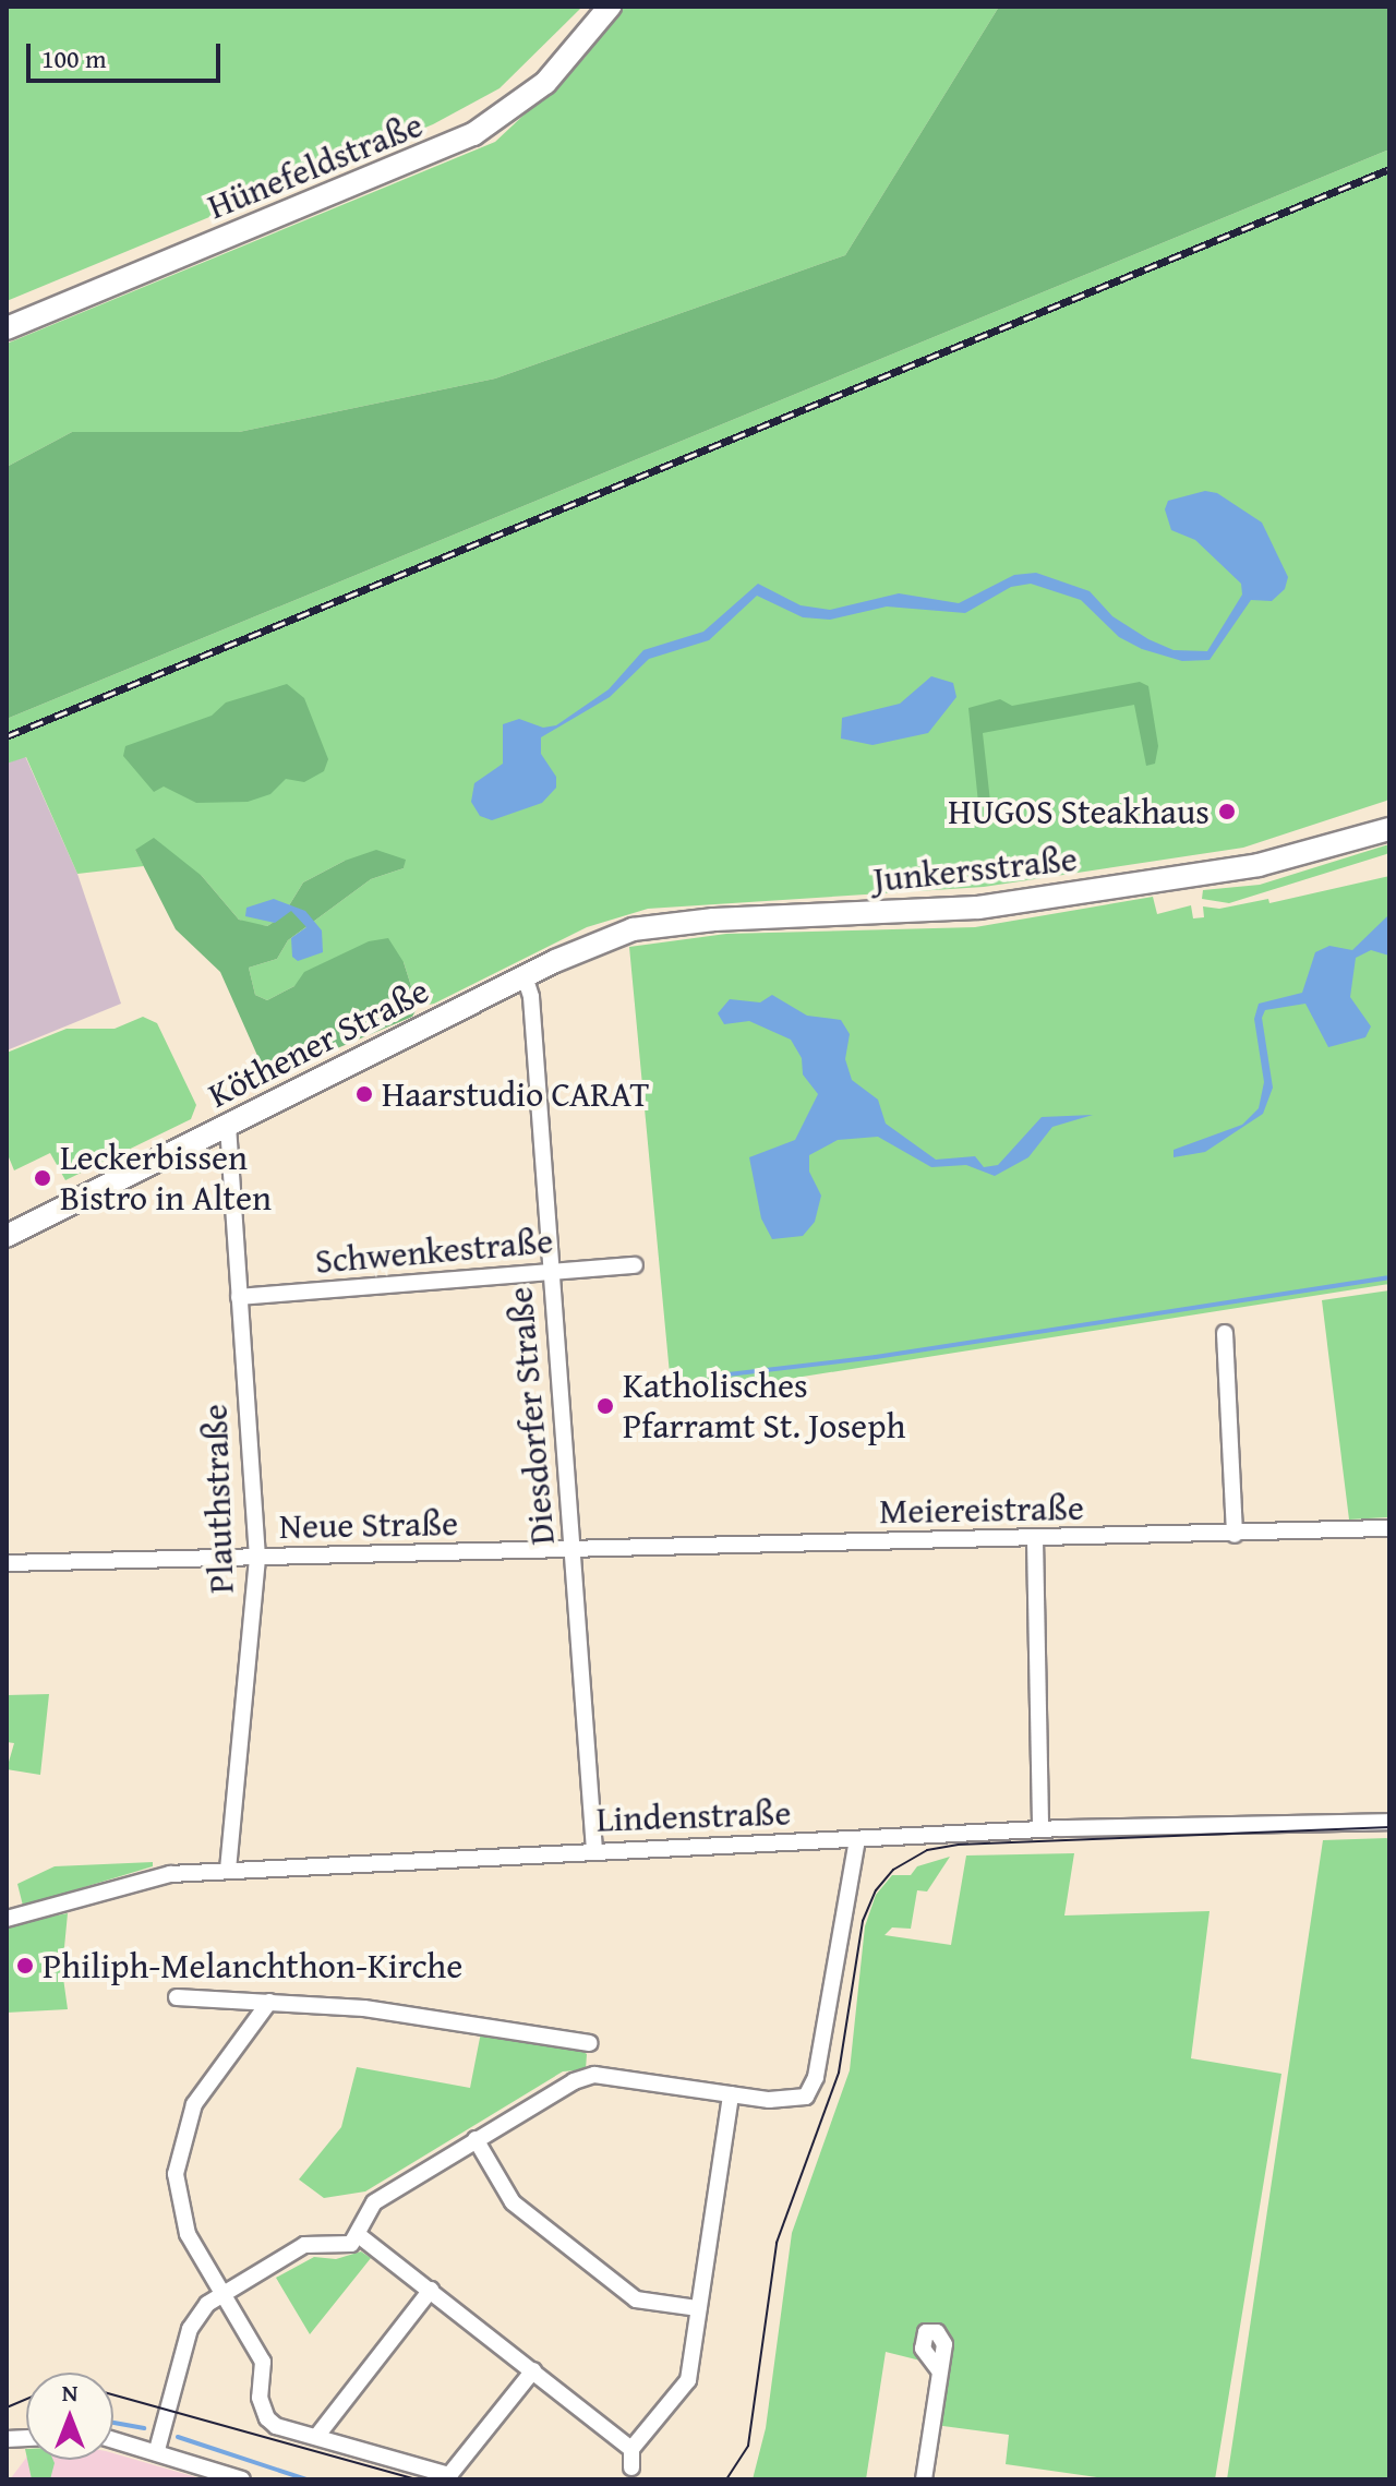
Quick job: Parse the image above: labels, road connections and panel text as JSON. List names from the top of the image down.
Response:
{
  "streets": {
    "main road": ["Hünefeldstraße", "Junkersstraße", "Köthener Straße"],
    "street": [
      "Schwenkestraße",
      "Diesdorfer Straße",
      "Plauthstraße",
      "Meiereistraße",
      "Neue Straße",
      "Lindenstraße"
    ]
  },
  "crossings": [
    ["Junkersstraße", "Köthener Straße"],
    ["Köthener Straße", "Diesdorfer Straße"],
    ["Köthener Straße", "Plauthstraße"],
    ["Schwenkestraße", "Diesdorfer Straße"],
    ["Schwenkestraße", "Plauthstraße"],
    ["Diesdorfer Straße", "Meiereistraße"],
    ["Diesdorfer Straße", "Neue Straße"],
    ["Diesdorfer Straße", "Lindenstraße"],
    ["Plauthstraße", "Neue Straße"],
    ["Plauthstraße", "Lindenstraße"],
    ["Meiereistraße", "Neue Straße"]
  ],
  "places": [
    "HUGOS Steakhaus",
    "Haarstudio CARAT",
    "Leckerbissen Bistro in Alten",
    "Katholisches Pfarramt St. Joseph",
    "Philiph-Melanchthon-Kirche"
  ],
  "scale_bar": "100 m",
  "north": "top"
}
